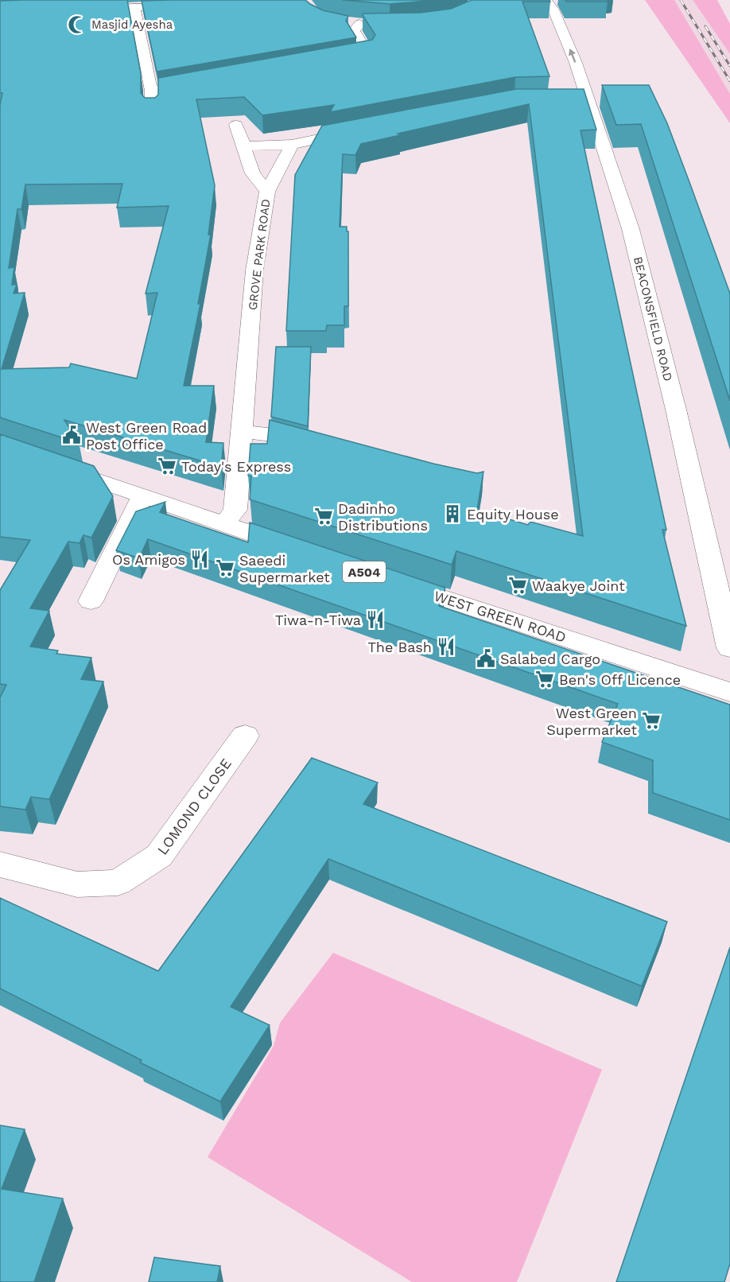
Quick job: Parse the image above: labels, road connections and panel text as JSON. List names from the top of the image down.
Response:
{
  "streets": {
    "street": [
      "GROVE PARK ROAD",
      "BEACONSFIELD ROAD",
      "A504",
      "WEST GREEN ROAD",
      "LOMOND CLOSE"
    ]
  },
  "places": {
    "mosque": ["Masjid Ayesha"],
    "public building": ["West Green Road Post Office", "Salabed Cargo"],
    "supermarket": [
      "Today's Express",
      "Dadinho Distributions",
      "Saeedi Supermarket",
      "Waakye Joint",
      "Ben's Off Licence",
      "West Green Supermarket"
    ],
    "building": ["Equity House"],
    "restaurant": ["Os Amigos", "Tiwa-n-Tiwa", "The Bash"]
  }
}
